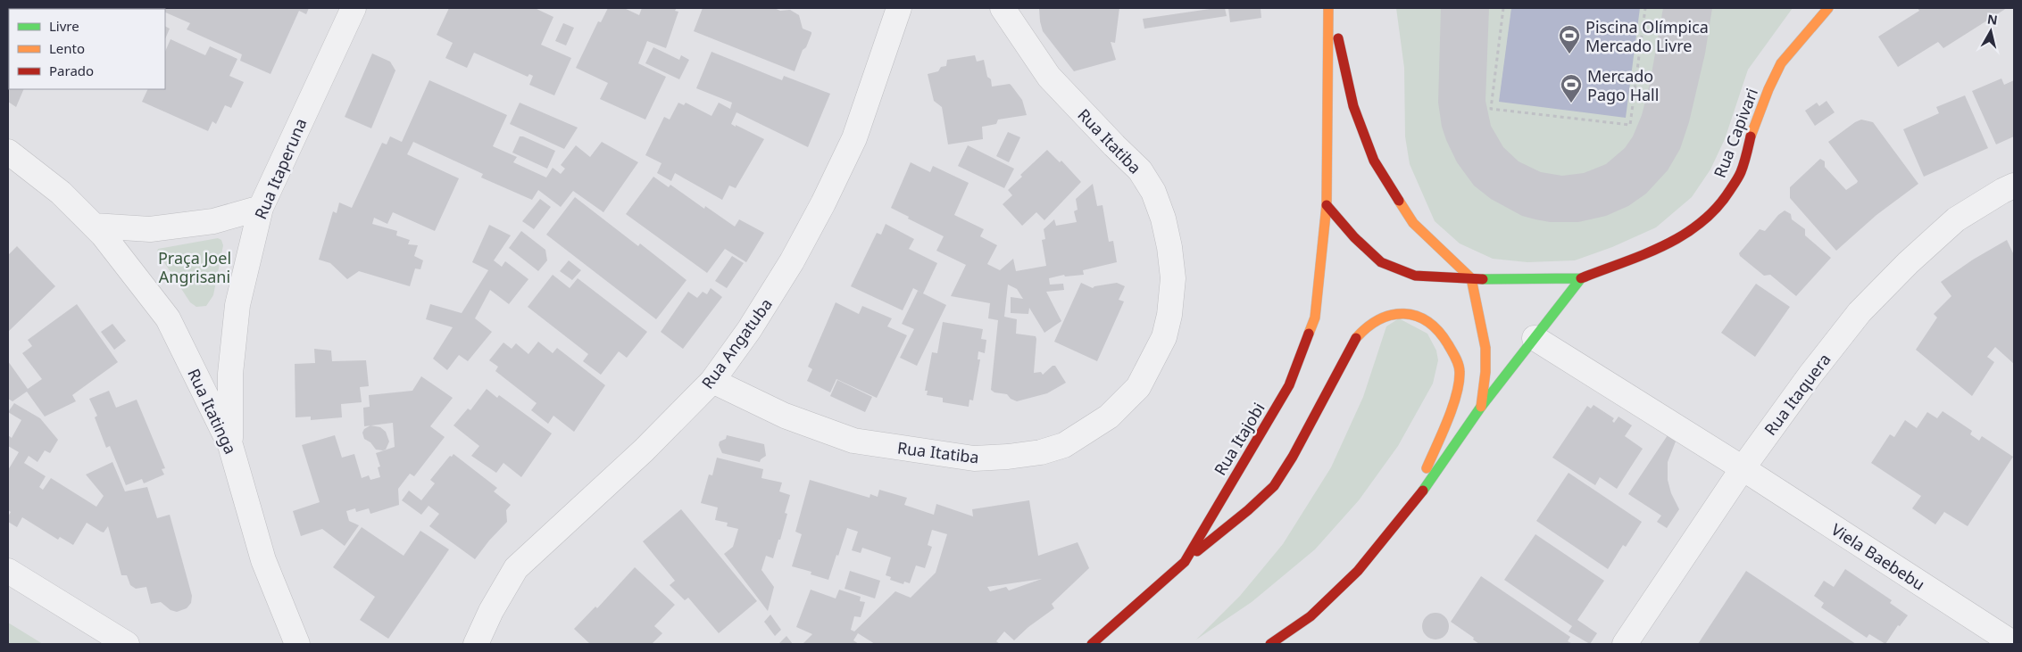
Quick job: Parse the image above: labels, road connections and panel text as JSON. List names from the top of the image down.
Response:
{
  "streets": {
    "main road": ["Rua Capivari", "Rua Itajobi"],
    "street": [
      "Rua Itatiba",
      "Rua Itaperuna",
      "Rua Angatuba",
      "Rua Itaquera",
      "Rua Itatinga",
      "Viela Baebebu"
    ]
  },
  "crossings": [
    ["Rua Capivari", "Rua Itajobi"],
    ["Rua Itatiba", "Rua Angatuba"],
    ["Rua Itaperuna", "Rua Itatinga"],
    ["Rua Itaquera", "Viela Baebebu"]
  ],
  "parks": ["Praça Joel Angrisani"],
  "places": {
    "sports": ["Piscina Olímpica Mercado Livre", "Mercado Pago Hall"]
  },
  "legend": ["Livre", "Lento", "Parado"],
  "north": "top"
}
